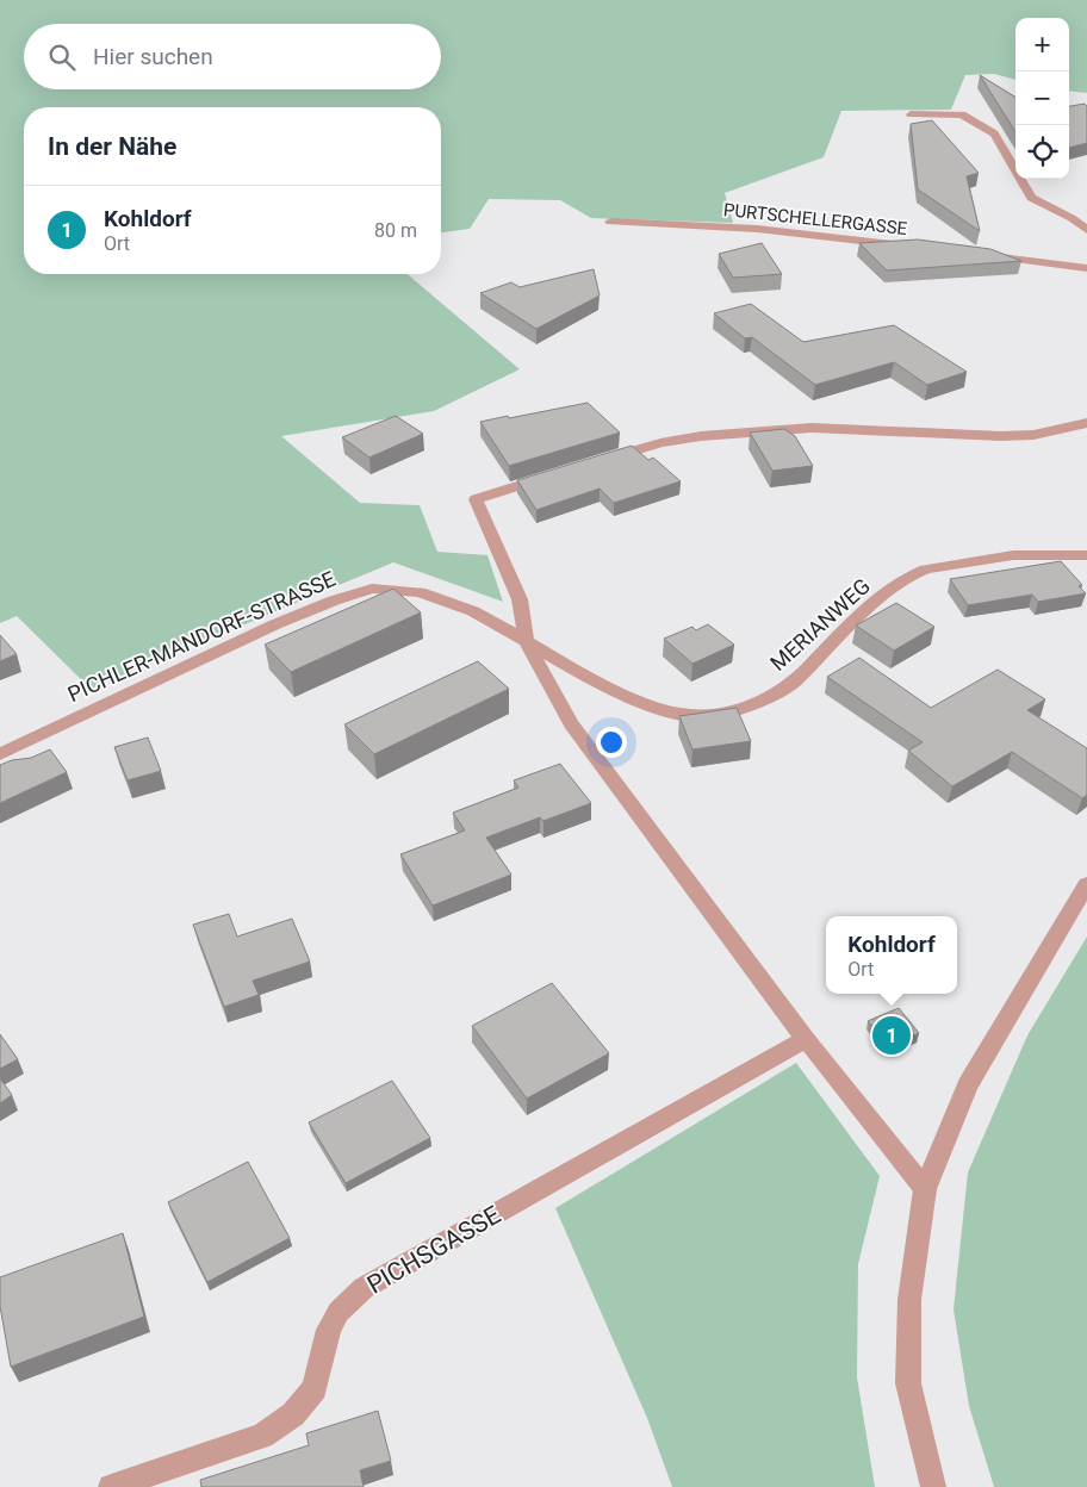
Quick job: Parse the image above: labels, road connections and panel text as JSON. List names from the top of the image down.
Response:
{
  "streets": {
    "street": [
      "PURTSCHELLERGASSE",
      "MERIANWEG",
      "PICHLER-MANDORF-STRASSE",
      "PICHSGASSE"
    ]
  },
  "crossings": [
    ["MERIANWEG", "PICHLER-MANDORF-STRASSE"]
  ],
  "page": {
    "map_buttons": ["+", "−"],
    "search": "Hier suchen",
    "heading": "In der Nähe",
    "list": [
      {
        "mark": "1",
        "name": "Kohldorf",
        "note": "Ort",
        "value": "80 m"
      }
    ],
    "popup": ["Kohldorf", "Ort"],
    "pins": "1"
  }
}
